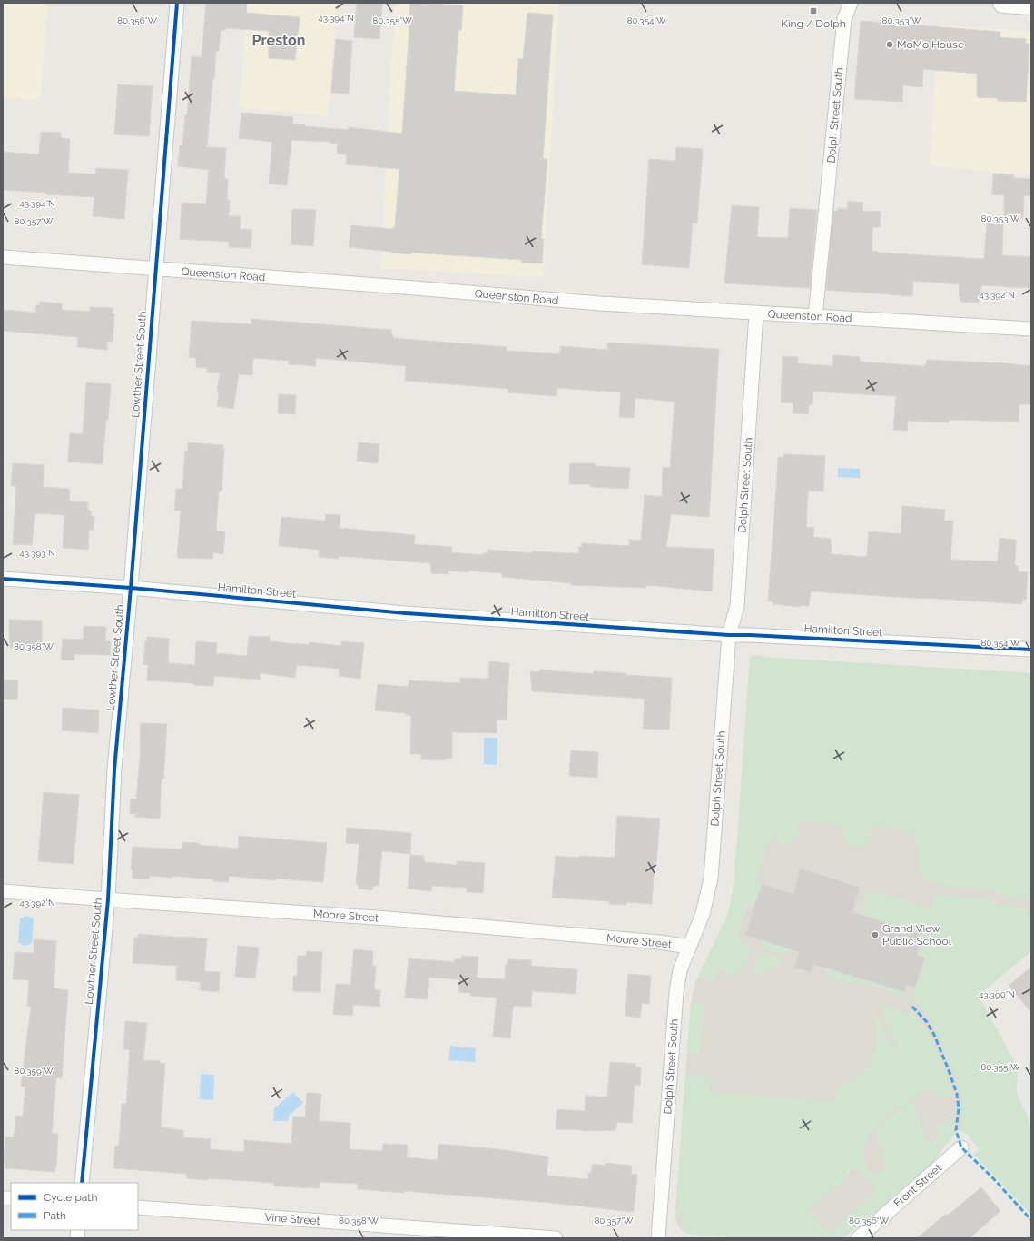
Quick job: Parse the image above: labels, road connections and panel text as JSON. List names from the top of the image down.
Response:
{
  "streets": {
    "street": [
      "Dolph Street South",
      "Queenston Road",
      "Lowther Street South",
      "Hamilton Street",
      "Moore Street",
      "Front Street",
      "Vine Street"
    ]
  },
  "crossings": [
    ["Dolph Street South", "Queenston Road"],
    ["Dolph Street South", "Hamilton Street"],
    ["Dolph Street South", "Moore Street"],
    ["Queenston Road", "Lowther Street South"],
    ["Lowther Street South", "Hamilton Street"],
    ["Lowther Street South", "Moore Street"]
  ],
  "districts": ["Preston"],
  "places": {
    "transit": ["King / Dolph"],
    "other": ["MoMo House", "Grand View Public School"]
  },
  "legend": ["Cycle path", "Path"],
  "coordinates": [
    "43.394°N",
    "80.353°W",
    "80.356°W",
    "80.355°W",
    "80.354°W",
    "80.357°W",
    "43.392°N",
    "43.393°N",
    "80.358°W",
    "43.390°N",
    "80.359°W"
  ]
}
